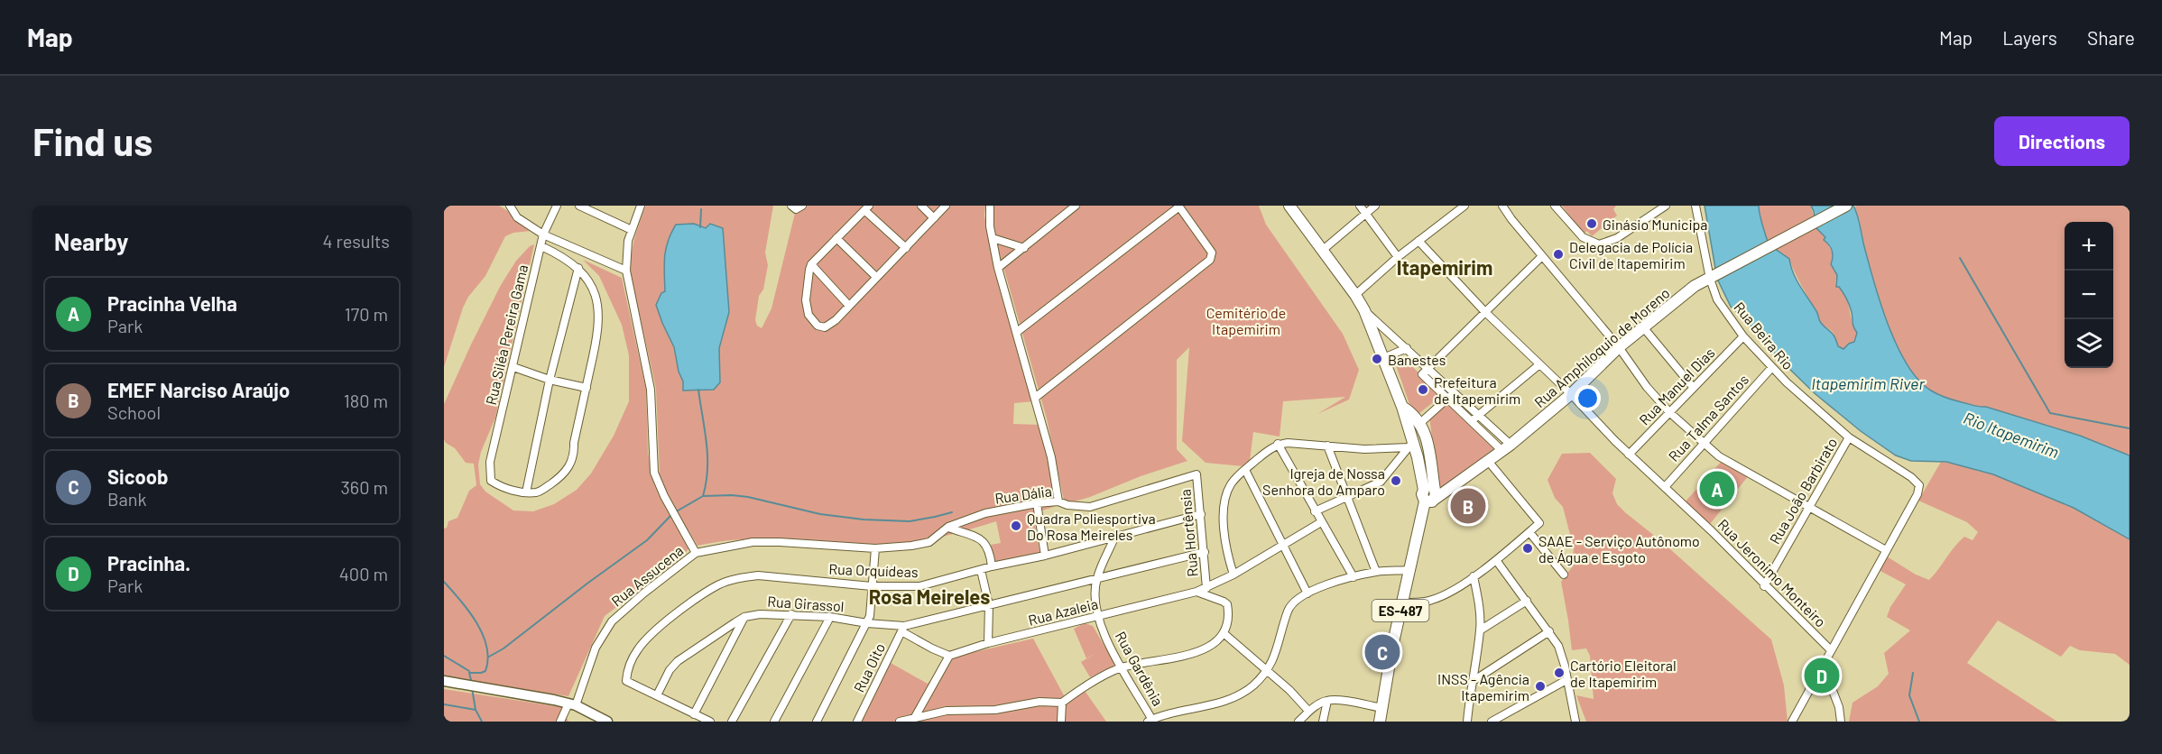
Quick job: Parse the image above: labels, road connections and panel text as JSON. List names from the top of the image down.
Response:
{
  "streets": {
    "main road": ["Rua Amphiloquio de Moreno", "ES-487"],
    "street": [
      "Rua Siléa Pereira Gama",
      "Rua Beira Rio",
      "Rua Manuel Dias",
      "Rua Talma Santos",
      "Rua João Barbirato",
      "Rua Dália",
      "Rua Hortênsia",
      "Rua Orquídeas",
      "Rua Jeronimo Monteiro",
      "Rua Assucena",
      "Rua Girassol",
      "Rua Azaleia",
      "Rua Oito",
      "Rua Gardênia"
    ]
  },
  "crossings": [
    ["Rua Beira Rio", "Rua Amphiloquio de Moreno"],
    ["Rua Beira Rio", "Rua Manuel Dias"],
    ["Rua Beira Rio", "Rua Talma Santos"],
    ["Rua Beira Rio", "Rua João Barbirato"],
    ["Rua Amphiloquio de Moreno", "Rua Jeronimo Monteiro"],
    ["Rua Amphiloquio de Moreno", "ES-487"],
    ["Rua Manuel Dias", "Rua Jeronimo Monteiro"],
    ["Rua Talma Santos", "Rua Jeronimo Monteiro"],
    ["Rua João Barbirato", "Rua Jeronimo Monteiro"],
    ["Rua Dália", "Rua Hortênsia"],
    ["Rua Dália", "Rua Assucena"],
    ["Rua Hortênsia", "Rua Orquídeas"],
    ["Rua Hortênsia", "Rua Girassol"],
    ["Rua Hortênsia", "Rua Azaleia"],
    ["Rua Orquídeas", "Rua Girassol"],
    ["Rua Orquídeas", "Rua Gardênia"],
    ["Rua Girassol", "Rua Oito"],
    ["Rua Girassol", "Rua Gardênia"],
    ["Rua Azaleia", "Rua Gardênia"]
  ],
  "districts": ["Itapemirim", "Rosa Meireles"],
  "water": ["Itapemirim River", "Rio Itapemirim"],
  "parks": ["Cemitério de Itapemirim"],
  "places": [
    "Ginásio Municipa",
    "Delegacia de Polícia Civil de Itapemirim",
    "Banestes",
    "Prefeitura de Itapemirim",
    "Igreja de Nossa Senhora do Amparo",
    "Quadra Poliesportiva Do Rosa Meireles",
    "SAAE - Serviço Autônomo de Água e Esgoto",
    "Cartório Eleitoral de Itapemirim",
    "INSS - Agência Itapemirim"
  ],
  "page": {
    "header": "Map",
    "nav": ["Map", "Layers", "Share"],
    "buttons": "Directions",
    "title": "Find us",
    "heading": ["Nearby", "4 results"],
    "map_buttons": ["+", "−"],
    "list": [
      {
        "mark": "A",
        "name": "Pracinha Velha",
        "note": "Park",
        "value": "170 m"
      },
      {
        "mark": "B",
        "name": "EMEF Narciso Araújo",
        "note": "School",
        "value": "180 m"
      },
      {
        "mark": "C",
        "name": "Sicoob",
        "note": "Bank",
        "value": "360 m"
      },
      {
        "mark": "D",
        "name": "Pracinha.",
        "note": "Park",
        "value": "400 m"
      }
    ],
    "pins": [
      "A",
      "B",
      "C",
      "D"
    ]
  }
}
